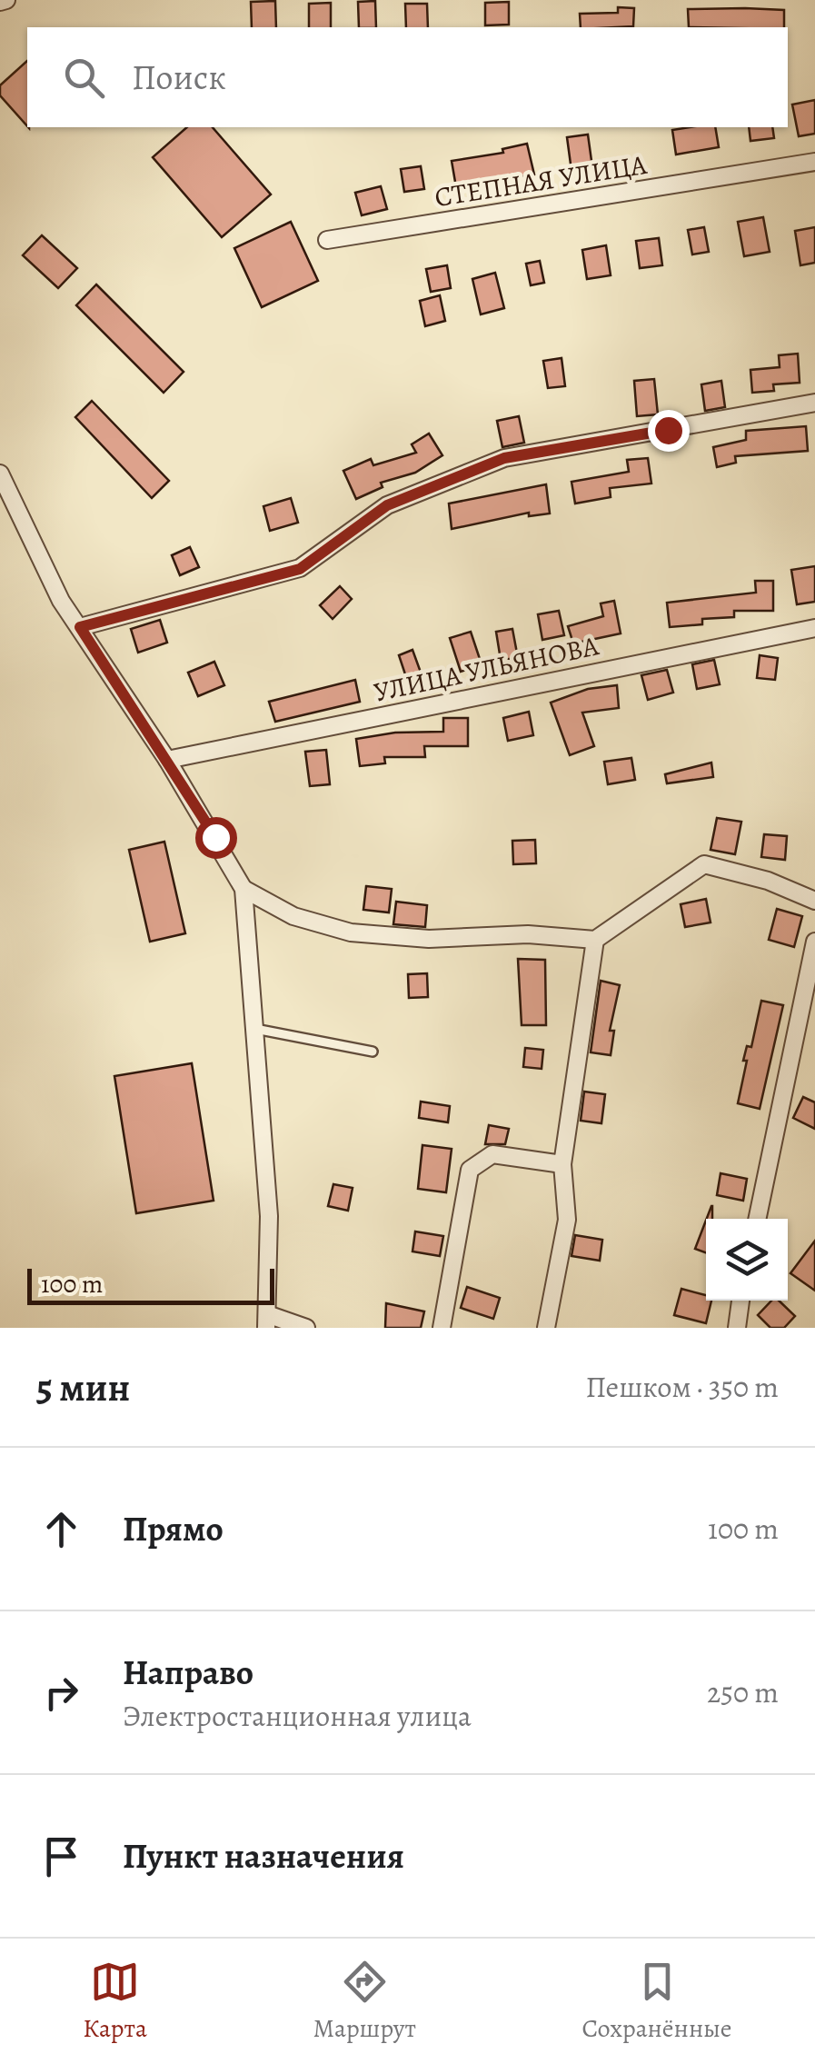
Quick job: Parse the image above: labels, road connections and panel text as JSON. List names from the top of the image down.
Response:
{
  "streets": {
    "street": ["СТЕПНАЯ УЛИЦА", "УЛИЦА УЛЬЯНОВА"]
  },
  "scale_bar": "100 m",
  "page": {
    "search": "Поиск",
    "scale": "100 m",
    "heading": ["5 мин", "Пешком · 350 m"],
    "list": [
      ["Прямо", "100 m"],
      ["Направо", "Электростанционная улица", "250 m"],
      "Пункт назначения"
    ],
    "nav": ["Карта", "Маршрут", "Сохранённые"]
  }
}
